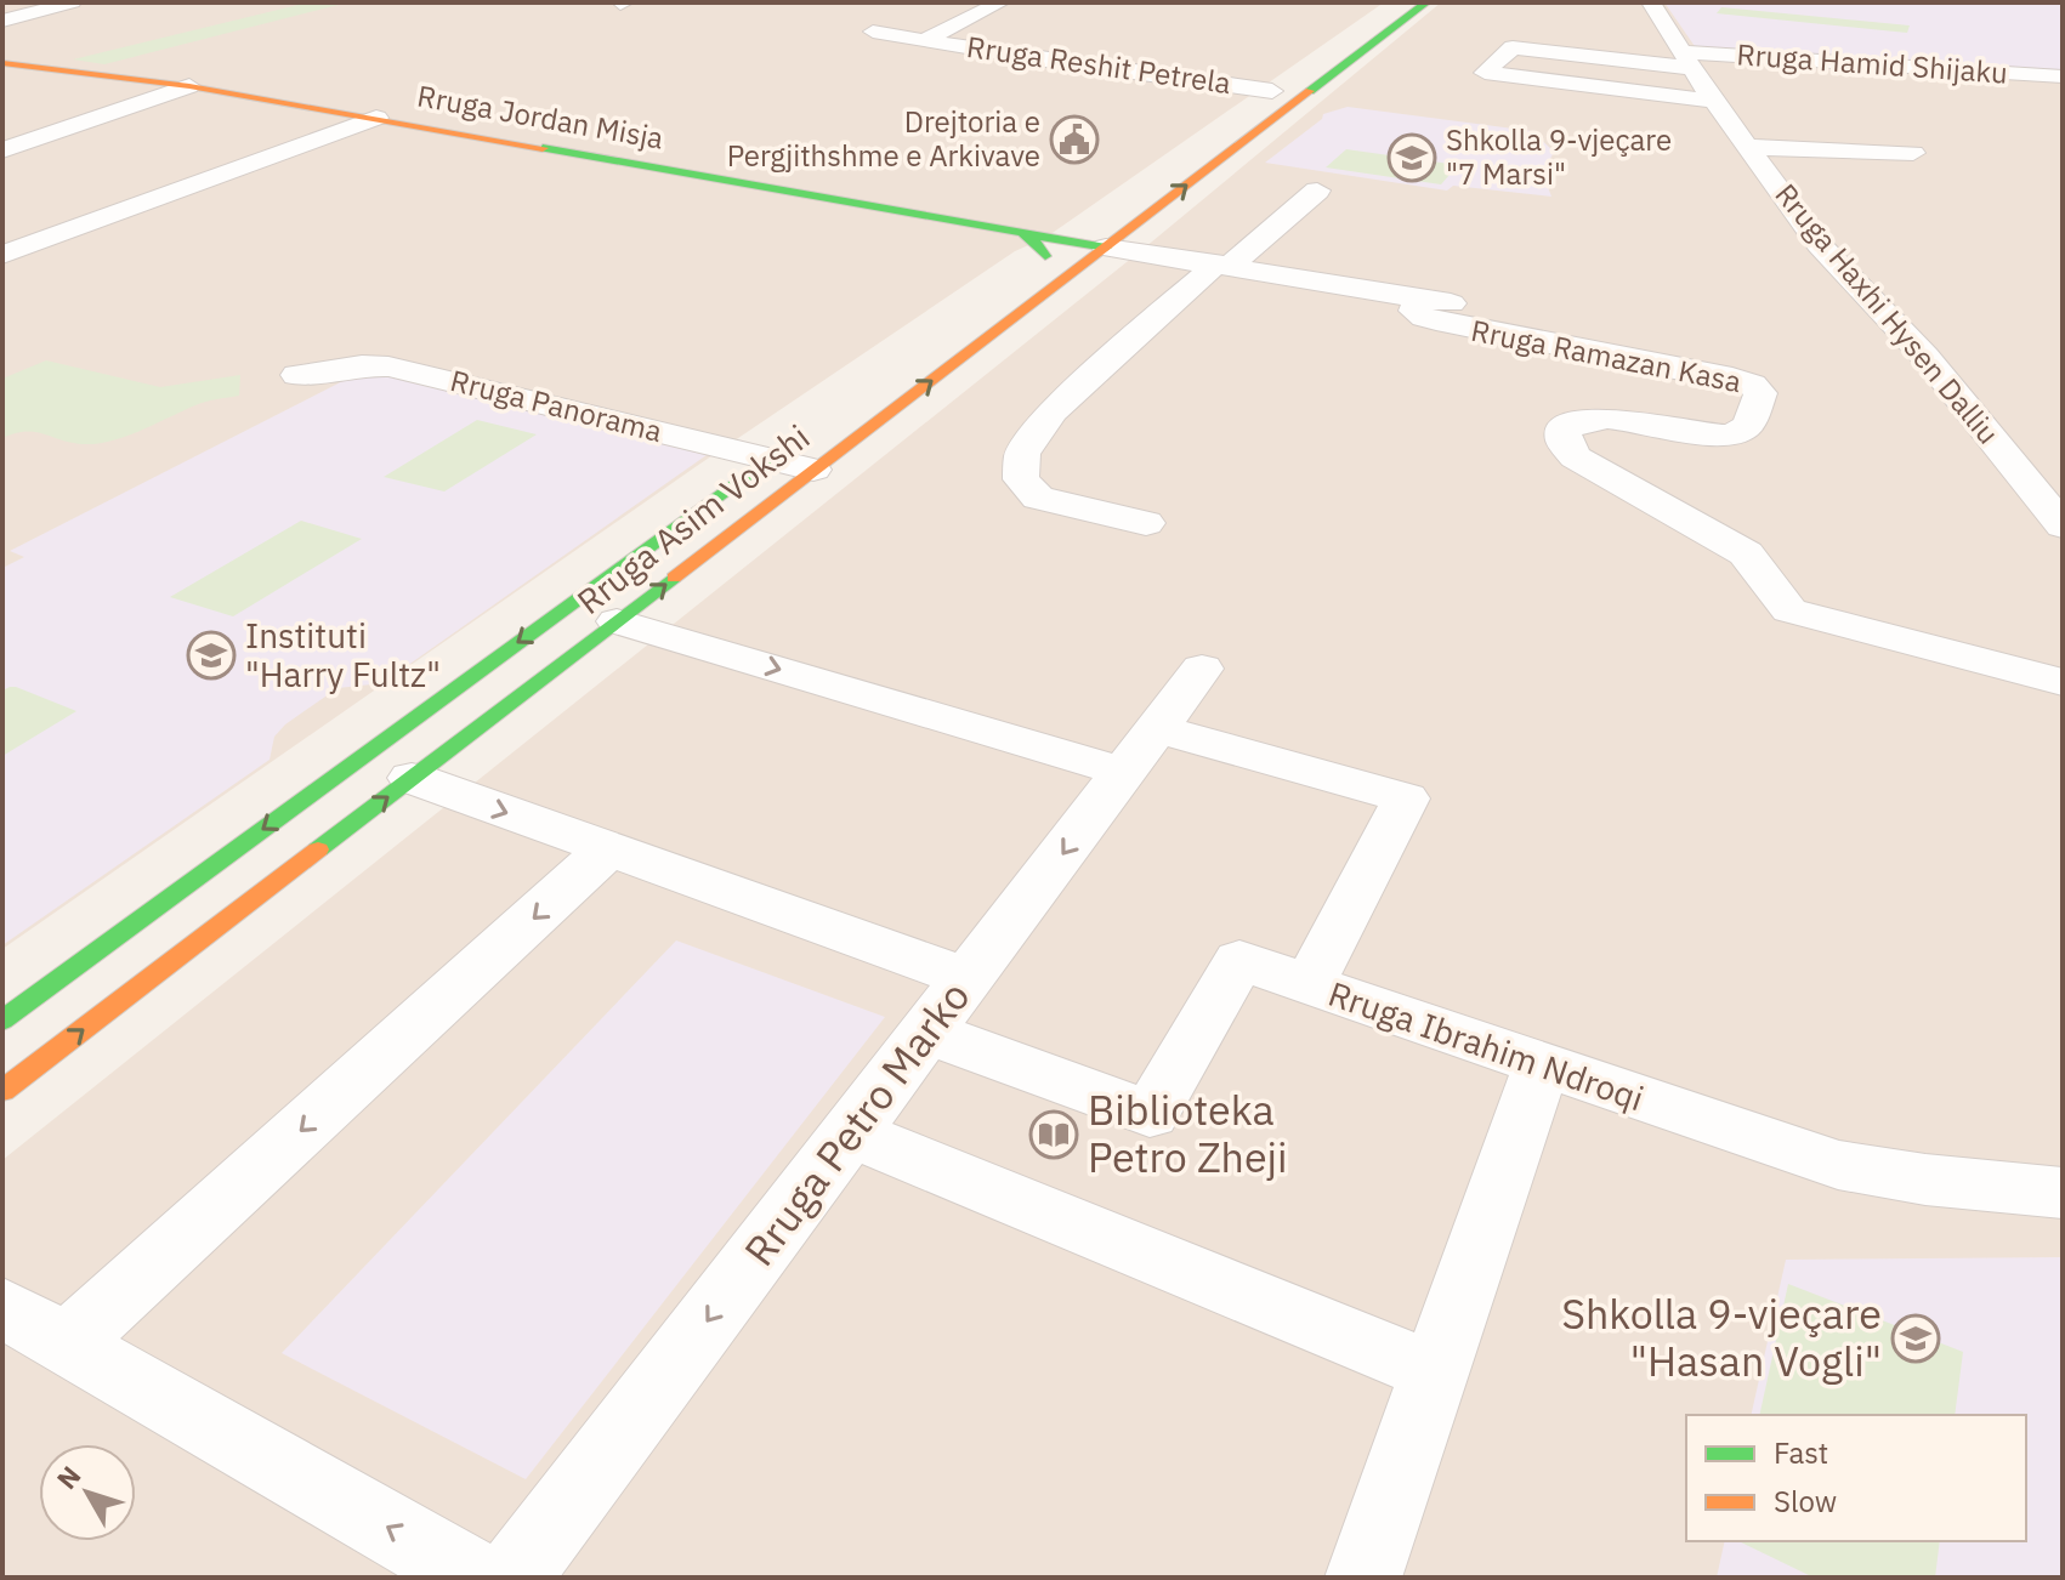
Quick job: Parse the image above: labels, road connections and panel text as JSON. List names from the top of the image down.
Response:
{
  "streets": {
    "main road": ["Rruga Jordan Misja", "Rruga Asim Vokshi"],
    "street": [
      "Rruga Hamid Shijaku",
      "Rruga Reshit Petrela",
      "Rruga Haxhi Hysen Dalliu",
      "Rruga Ramazan Kasa",
      "Rruga Panorama",
      "Rruga Ibrahim Ndroqi",
      "Rruga Petro Marko"
    ]
  },
  "crossings": [
    ["Rruga Hamid Shijaku", "Rruga Haxhi Hysen Dalliu"],
    ["Rruga Jordan Misja", "Rruga Ramazan Kasa"],
    ["Rruga Jordan Misja", "Rruga Asim Vokshi"],
    ["Rruga Ramazan Kasa", "Rruga Asim Vokshi"],
    ["Rruga Panorama", "Rruga Asim Vokshi"],
    ["Rruga Asim Vokshi", "Rruga Ibrahim Ndroqi"],
    ["Rruga Ibrahim Ndroqi", "Rruga Petro Marko"]
  ],
  "places": {
    "public building": ["Drejtoria e Pergjithshme e Arkivave"],
    "school or university": ["Shkolla 9-vjeçare \"7 Marsi\"", "Instituti \"Harry Fultz\"", "Shkolla 9-vjeçare \"Hasan Vogli\""],
    "library": ["Biblioteka Petro Zheji"]
  },
  "legend": ["Fast", "Slow"],
  "north": "top left"
}
